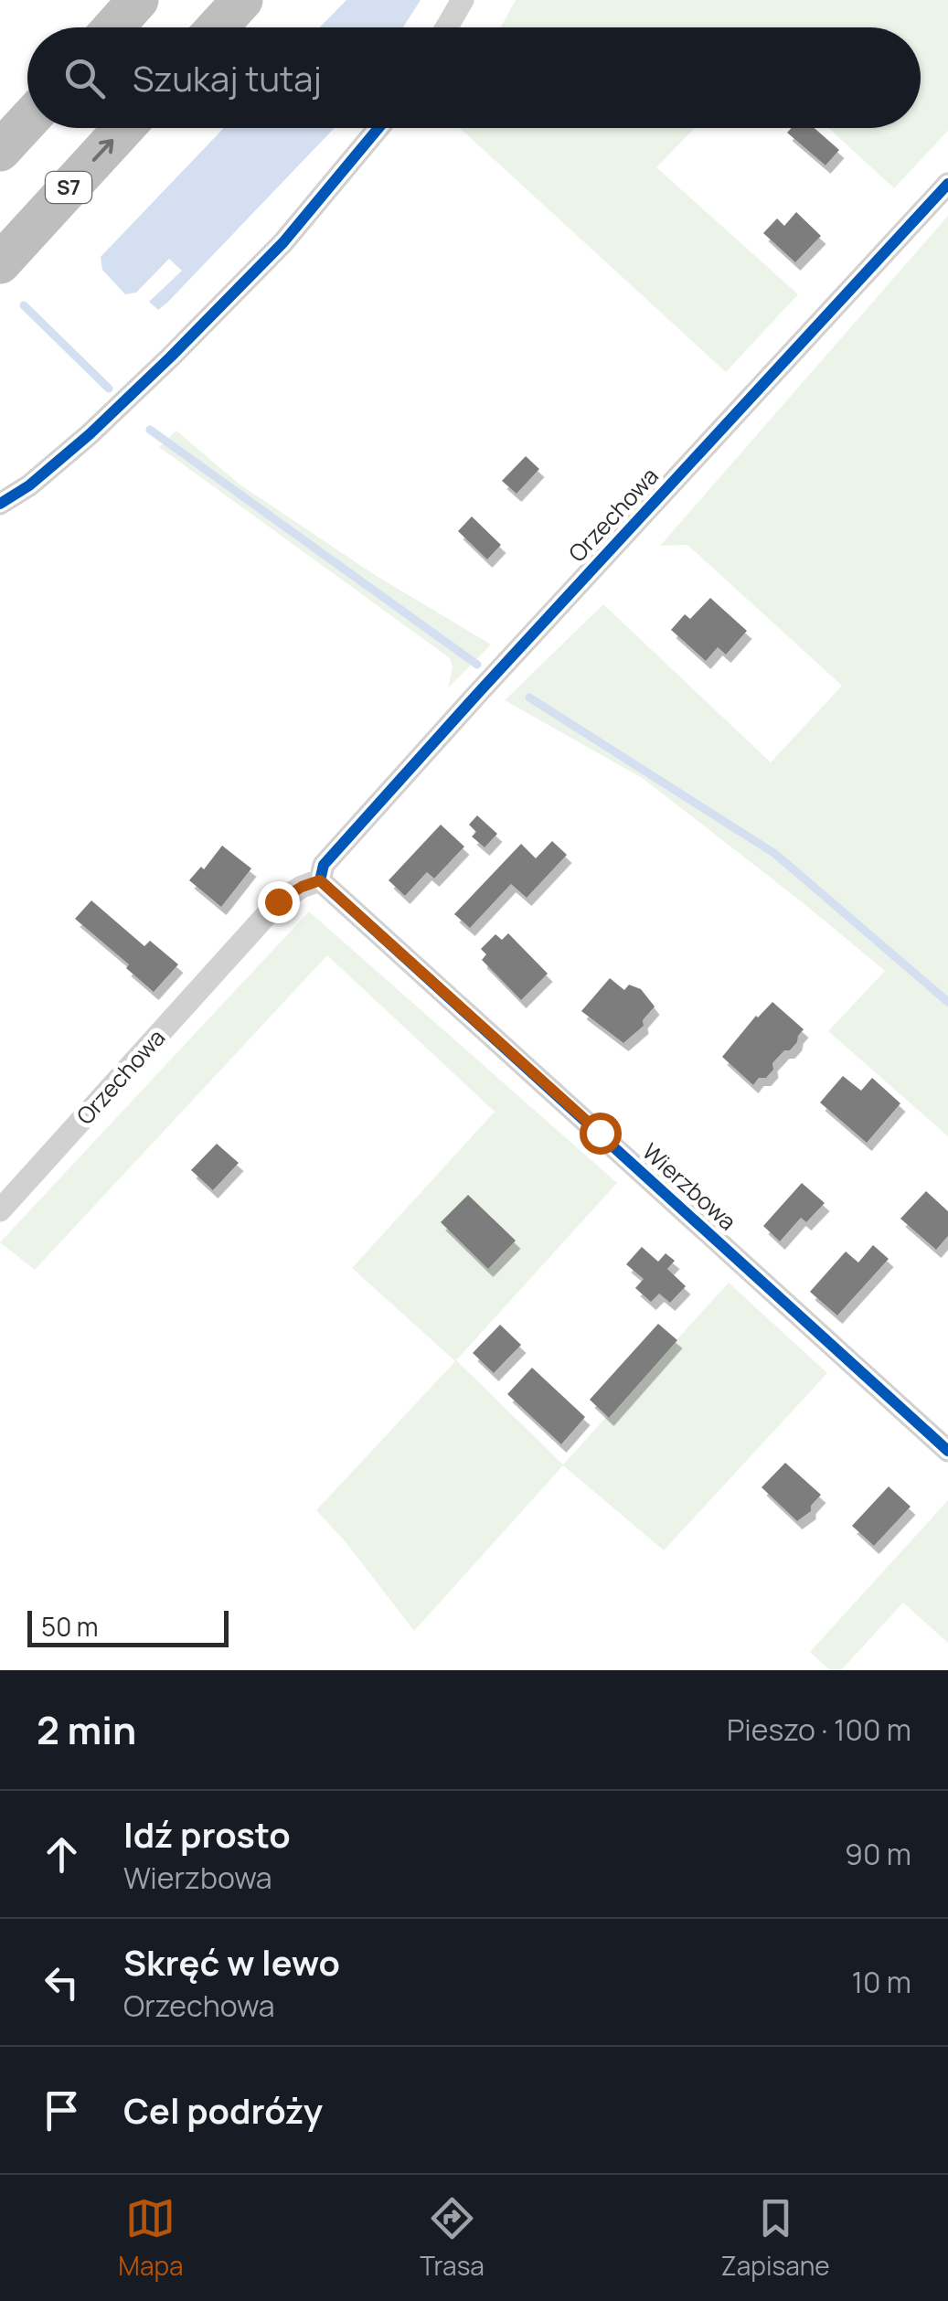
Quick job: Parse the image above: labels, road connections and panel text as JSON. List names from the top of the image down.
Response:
{
  "streets": {
    "highway": ["S7"],
    "street": ["Orzechowa", "Wierzbowa"]
  },
  "crossings": [
    ["Orzechowa", "Wierzbowa"]
  ],
  "scale_bar": "50 m",
  "page": {
    "search": "Szukaj tutaj",
    "scale": "50 m",
    "heading": ["2 min", "Pieszo · 100 m"],
    "list": [
      ["Idź prosto", "Wierzbowa", "90 m"],
      ["Skręć w lewo", "Orzechowa", "10 m"],
      "Cel podróży"
    ],
    "nav": ["Mapa", "Trasa", "Zapisane"]
  }
}
